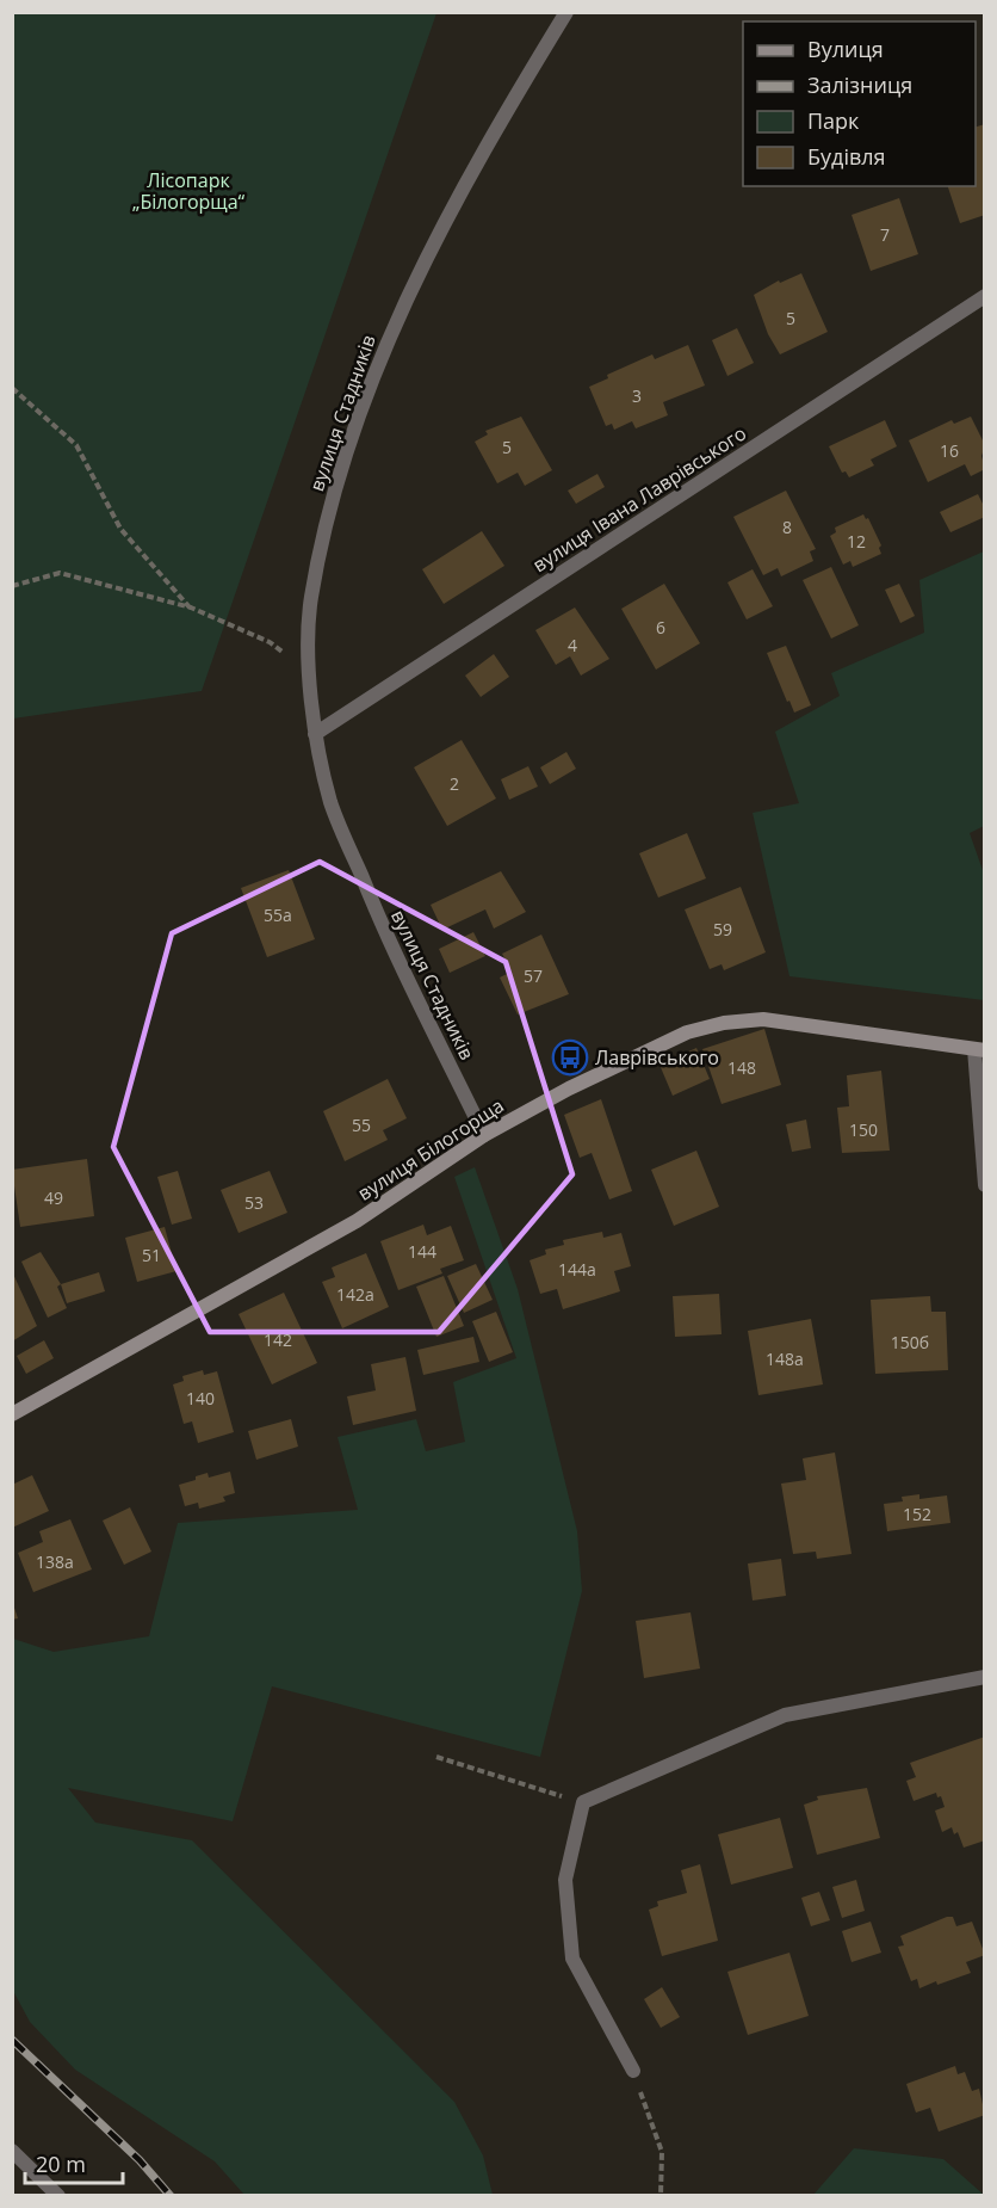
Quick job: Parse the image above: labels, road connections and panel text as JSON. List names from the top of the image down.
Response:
{
  "streets": {
    "street": ["вулиця Стадників", "вулиця Івана Лаврівського", "вулиця Білогорща"]
  },
  "crossings": [
    ["вулиця Стадників", "вулиця Івана Лаврівського"],
    ["вулиця Стадників", "вулиця Білогорща"]
  ],
  "parks": ["Лісопарк „Білогорща“"],
  "places": {
    "bus stop": ["Лаврівського"]
  },
  "house_numbers": [
    "7",
    "5",
    "3",
    "5",
    "16",
    "8",
    "12",
    "6",
    "4",
    "2",
    "55а",
    "59",
    "57",
    "148",
    "55",
    "150",
    "49",
    "53",
    "144",
    "51",
    "144а",
    "142а",
    "142",
    "150б",
    "148а",
    "140",
    "152",
    "138а"
  ],
  "legend": [
    "Вулиця",
    "Залізниця",
    "Парк",
    "Будівля"
  ],
  "scale_bar": "20 m"
}
